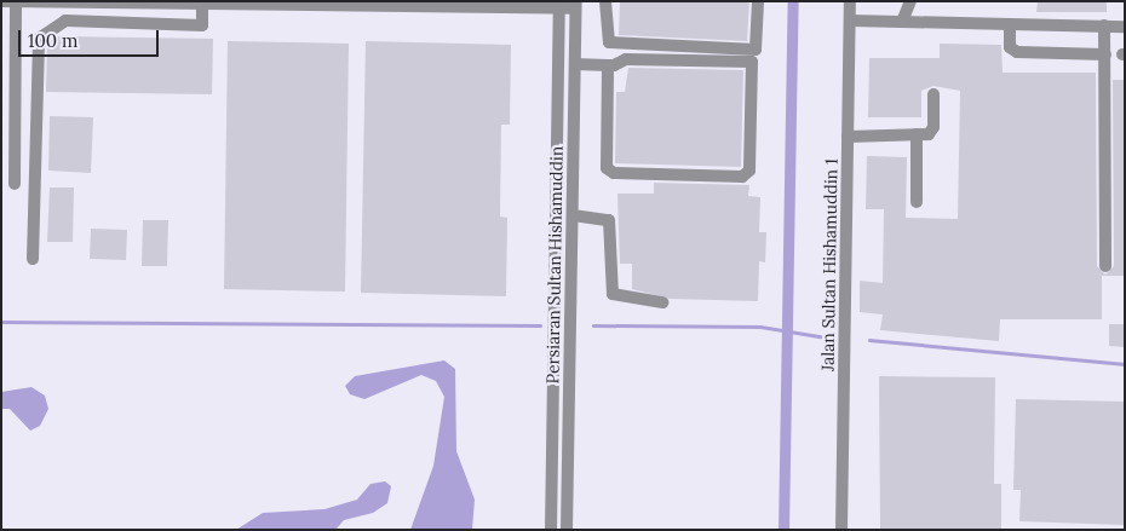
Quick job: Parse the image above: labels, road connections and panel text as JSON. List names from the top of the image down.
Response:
{
  "streets": {
    "street": ["Persiaran Sultan Hishamuddin", "Jalan Sultan Hishamuddin 1"]
  },
  "scale_bar": "100 m"
}
